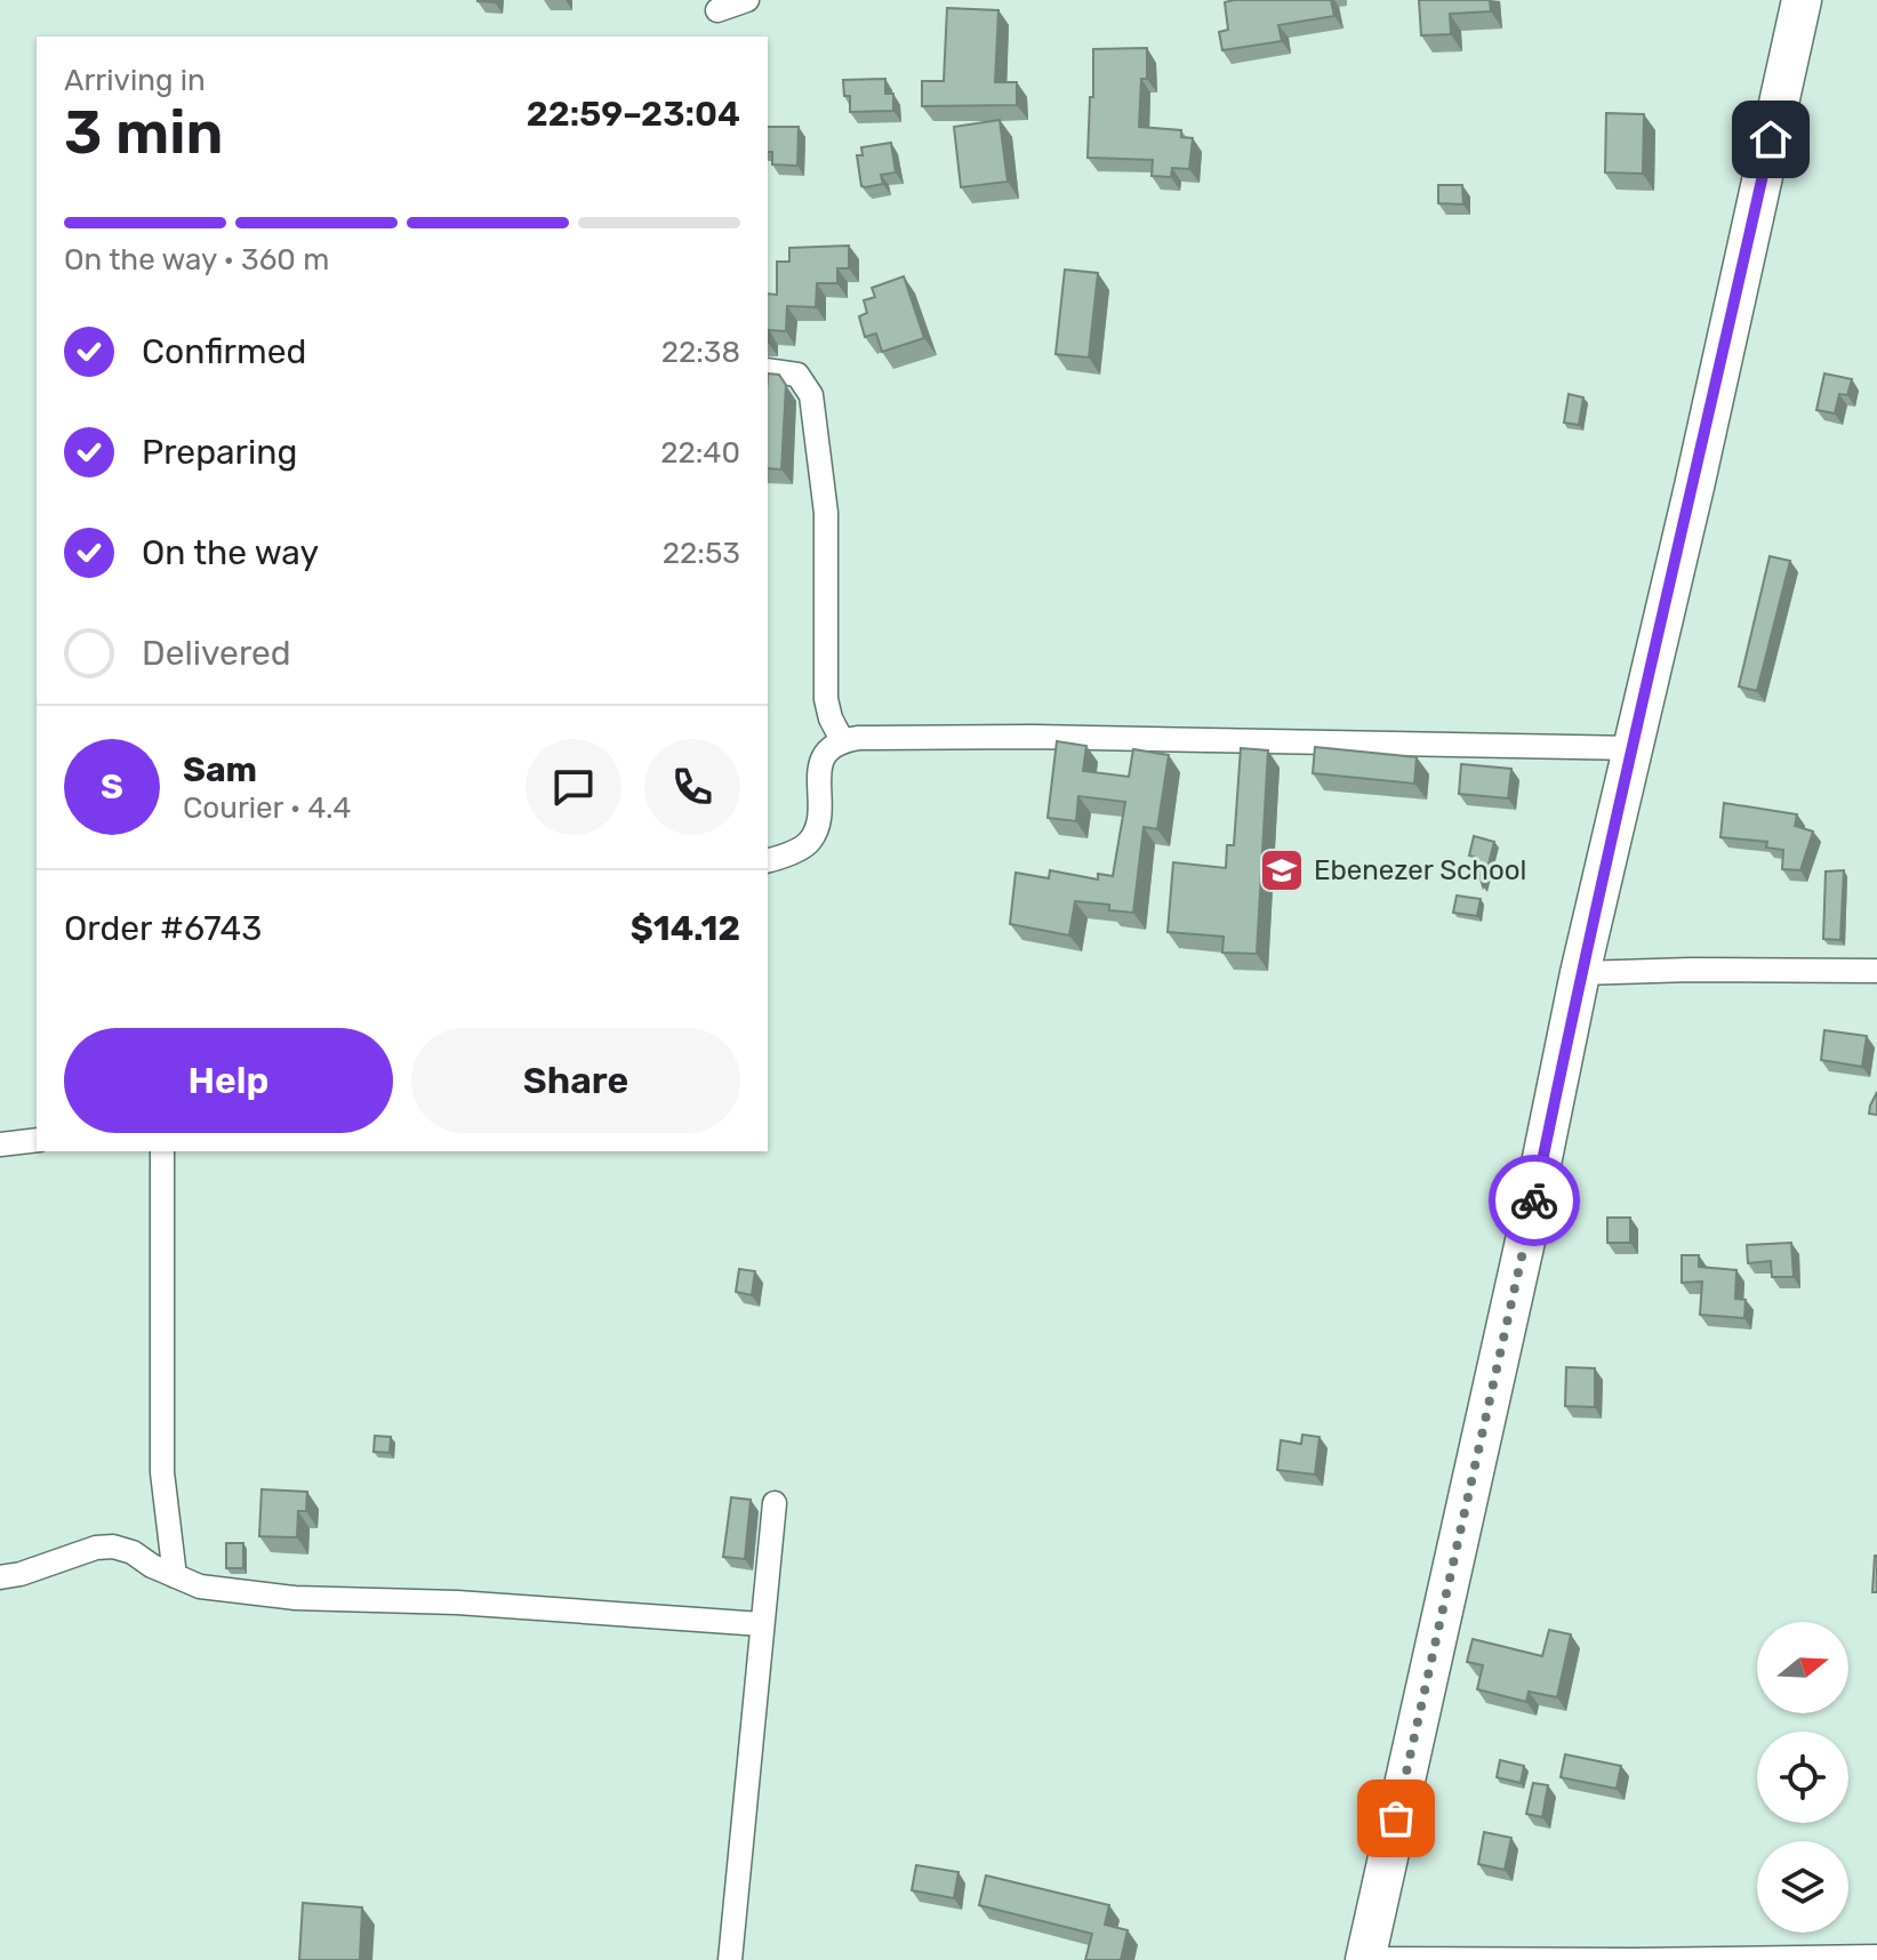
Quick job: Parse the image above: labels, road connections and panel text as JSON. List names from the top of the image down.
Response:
{
  "places": {
    "school or university": ["Ebenezer School"]
  },
  "north": "right",
  "page": {
    "heading": ["3 min", "Arriving in", "22:59–23:04"],
    "panel": [
      "Sam",
      "Courier · 4.4",
      "Order #6743",
      "$14.12"
    ],
    "bar": "On the way · 360 m",
    "list": [
      ["Confirmed", "22:38"],
      ["Preparing", "22:40"],
      ["On the way", "22:53"],
      "Delivered"
    ],
    "round": "S",
    "buttons": ["Help", "Share"]
  }
}
